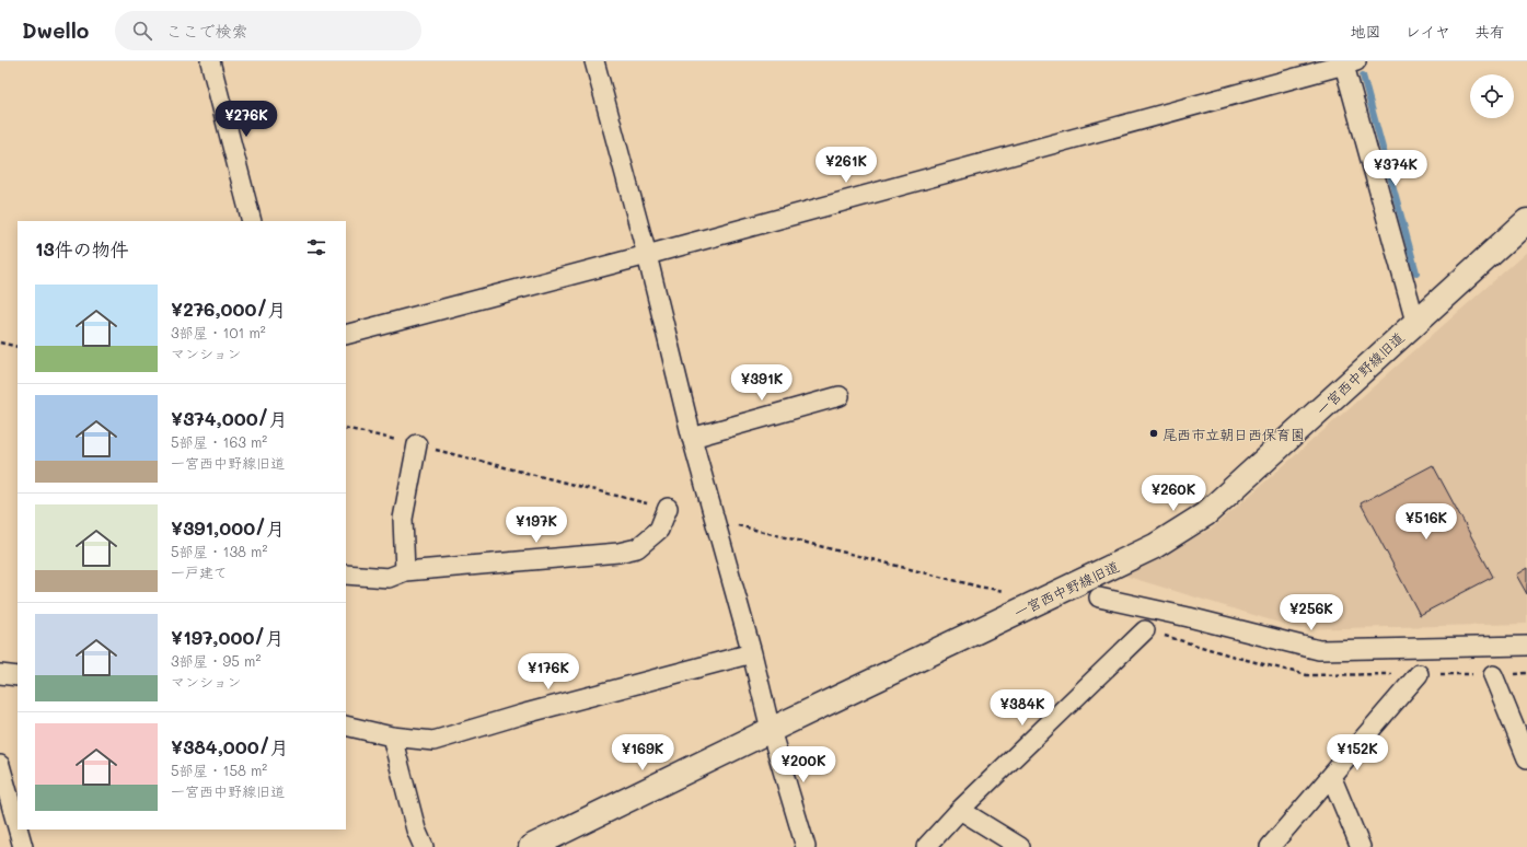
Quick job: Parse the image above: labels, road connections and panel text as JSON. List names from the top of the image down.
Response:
{
  "streets": {
    "street": ["一宮西中野線旧道"]
  },
  "places": ["尾西市立朝日西保育園"],
  "page": {
    "header": "Dwello",
    "search": "ここで検索",
    "nav": ["地図", "レイヤ", "共有"],
    "price": [
      "¥276K",
      "¥261K",
      "¥374K",
      "¥391K",
      "¥260K",
      "¥516K",
      "¥197K",
      "¥256K",
      "¥176K",
      "¥384K",
      "¥169K",
      "¥152K",
      "¥200K"
    ],
    "heading": "13件の物件",
    "list": [
      {
        "name": "¥276,000/月",
        "note": "3部屋 · 101 m² · マンション"
      },
      {
        "name": "¥374,000/月",
        "note": "5部屋 · 163 m² · 一宮西中野線旧道"
      },
      {
        "name": "¥391,000/月",
        "note": "5部屋 · 138 m² · 一戸建て"
      },
      {
        "name": "¥197,000/月",
        "note": "3部屋 · 95 m² · マンション"
      },
      {
        "name": "¥384,000/月",
        "note": "5部屋 · 158 m² · 一宮西中野線旧道"
      }
    ]
  }
}
